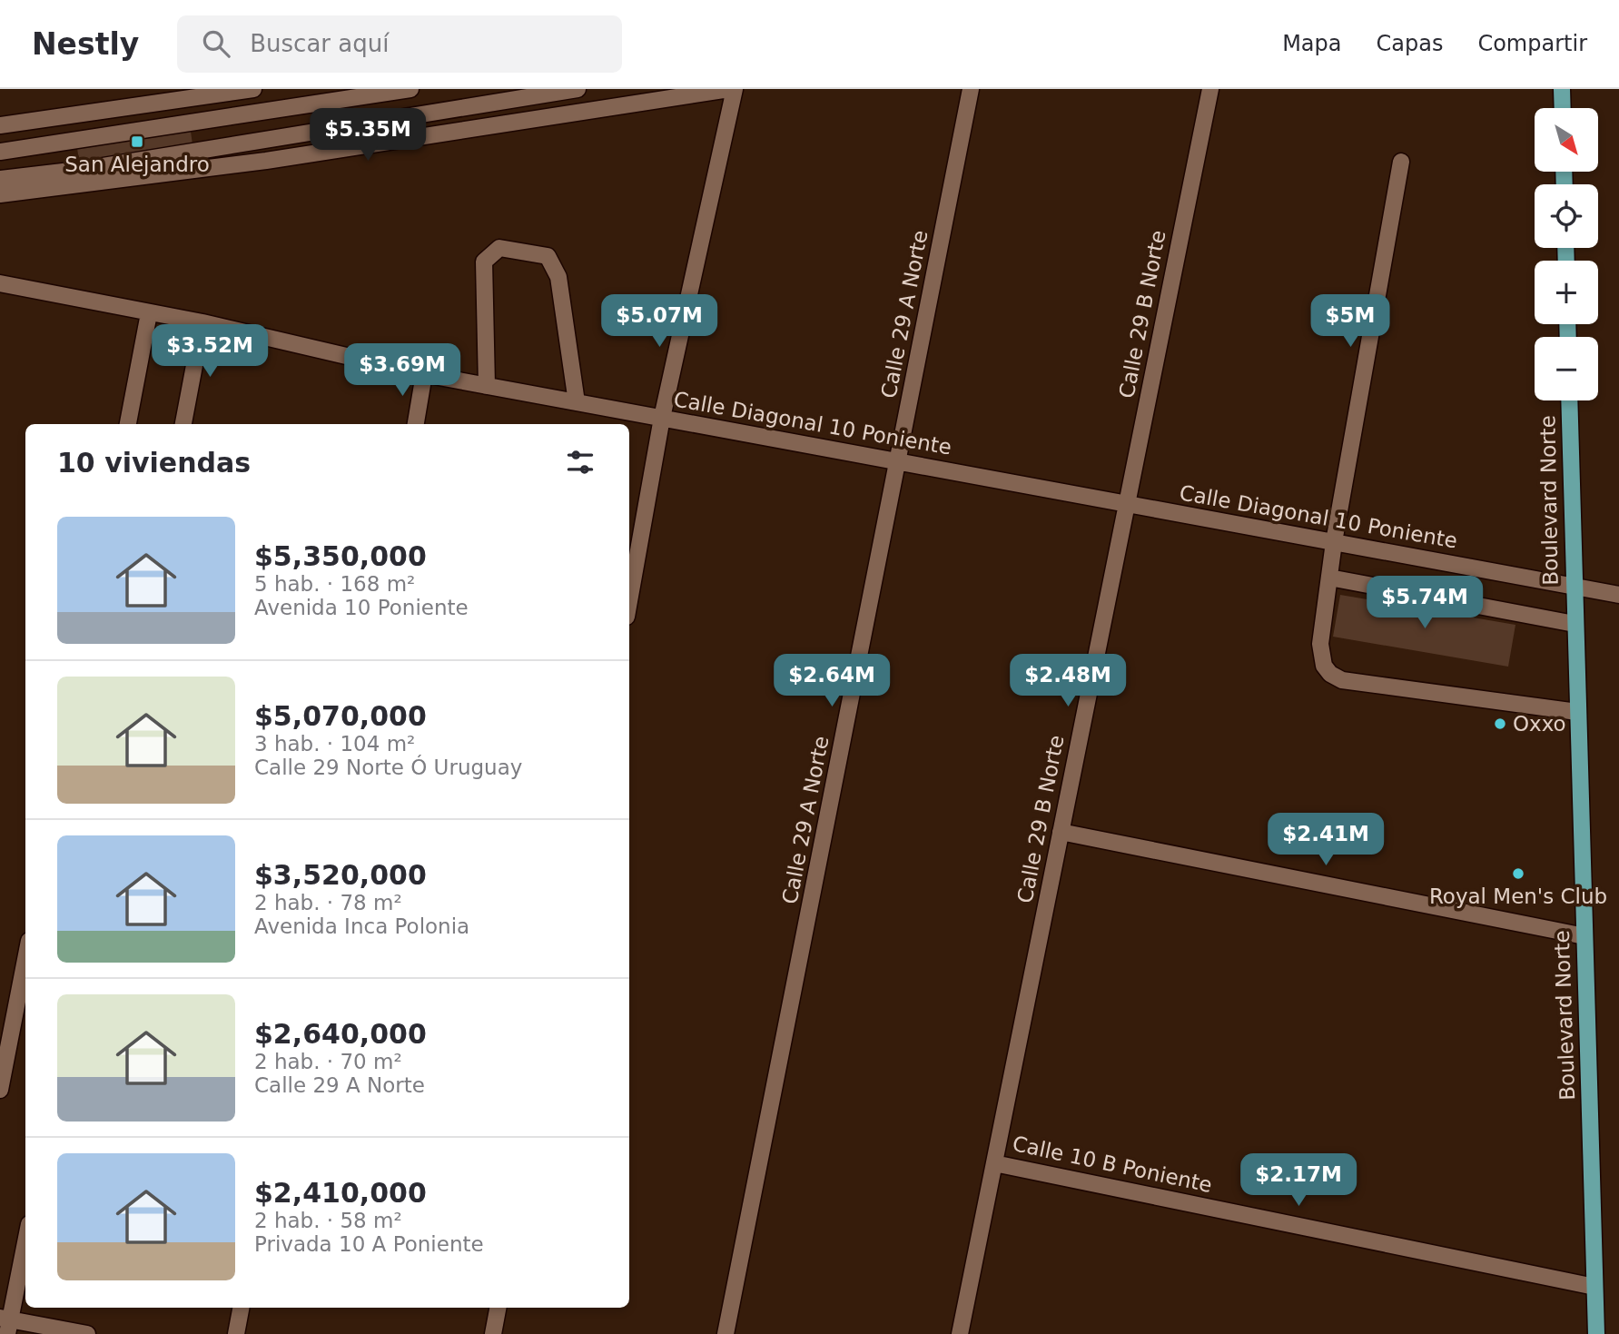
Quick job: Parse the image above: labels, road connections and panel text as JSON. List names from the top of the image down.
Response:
{
  "streets": {
    "main road": ["Boulevard Norte"],
    "street": [
      "Calle 29 A Norte",
      "Calle 29 B Norte",
      "Calle Diagonal 10 Poniente",
      "Calle 10 B Poniente"
    ]
  },
  "crossings": [
    ["Calle 29 A Norte", "Calle Diagonal 10 Poniente"],
    ["Calle 29 B Norte", "Calle Diagonal 10 Poniente"],
    ["Calle 29 B Norte", "Calle 10 B Poniente"],
    ["Calle Diagonal 10 Poniente", "Boulevard Norte"],
    ["Boulevard Norte", "Calle 10 B Poniente"]
  ],
  "places": {
    "transit": ["San Alejandro"],
    "other": ["Oxxo", "Royal Men's Club"]
  },
  "north": "bottom right",
  "page": {
    "header": "Nestly",
    "search": "Buscar aquí",
    "nav": ["Mapa", "Capas", "Compartir"],
    "map_buttons": ["+", "−"],
    "price": [
      "$5.35M",
      "$5.07M",
      "$5M",
      "$3.52M",
      "$3.69M",
      "$5.74M",
      "$2.64M",
      "$2.48M",
      "$2.41M",
      "$2.17M"
    ],
    "heading": "10 viviendas",
    "list": [
      {
        "name": "$5,350,000",
        "note": "5 hab. · 168 m² · Avenida 10 Poniente"
      },
      {
        "name": "$5,070,000",
        "note": "3 hab. · 104 m² · Calle 29 Norte Ó Uruguay"
      },
      {
        "name": "$3,520,000",
        "note": "2 hab. · 78 m² · Avenida Inca Polonia"
      },
      {
        "name": "$2,640,000",
        "note": "2 hab. · 70 m² · Calle 29 A Norte"
      },
      {
        "name": "$2,410,000",
        "note": "2 hab. · 58 m² · Privada 10 A Poniente"
      }
    ]
  }
}
